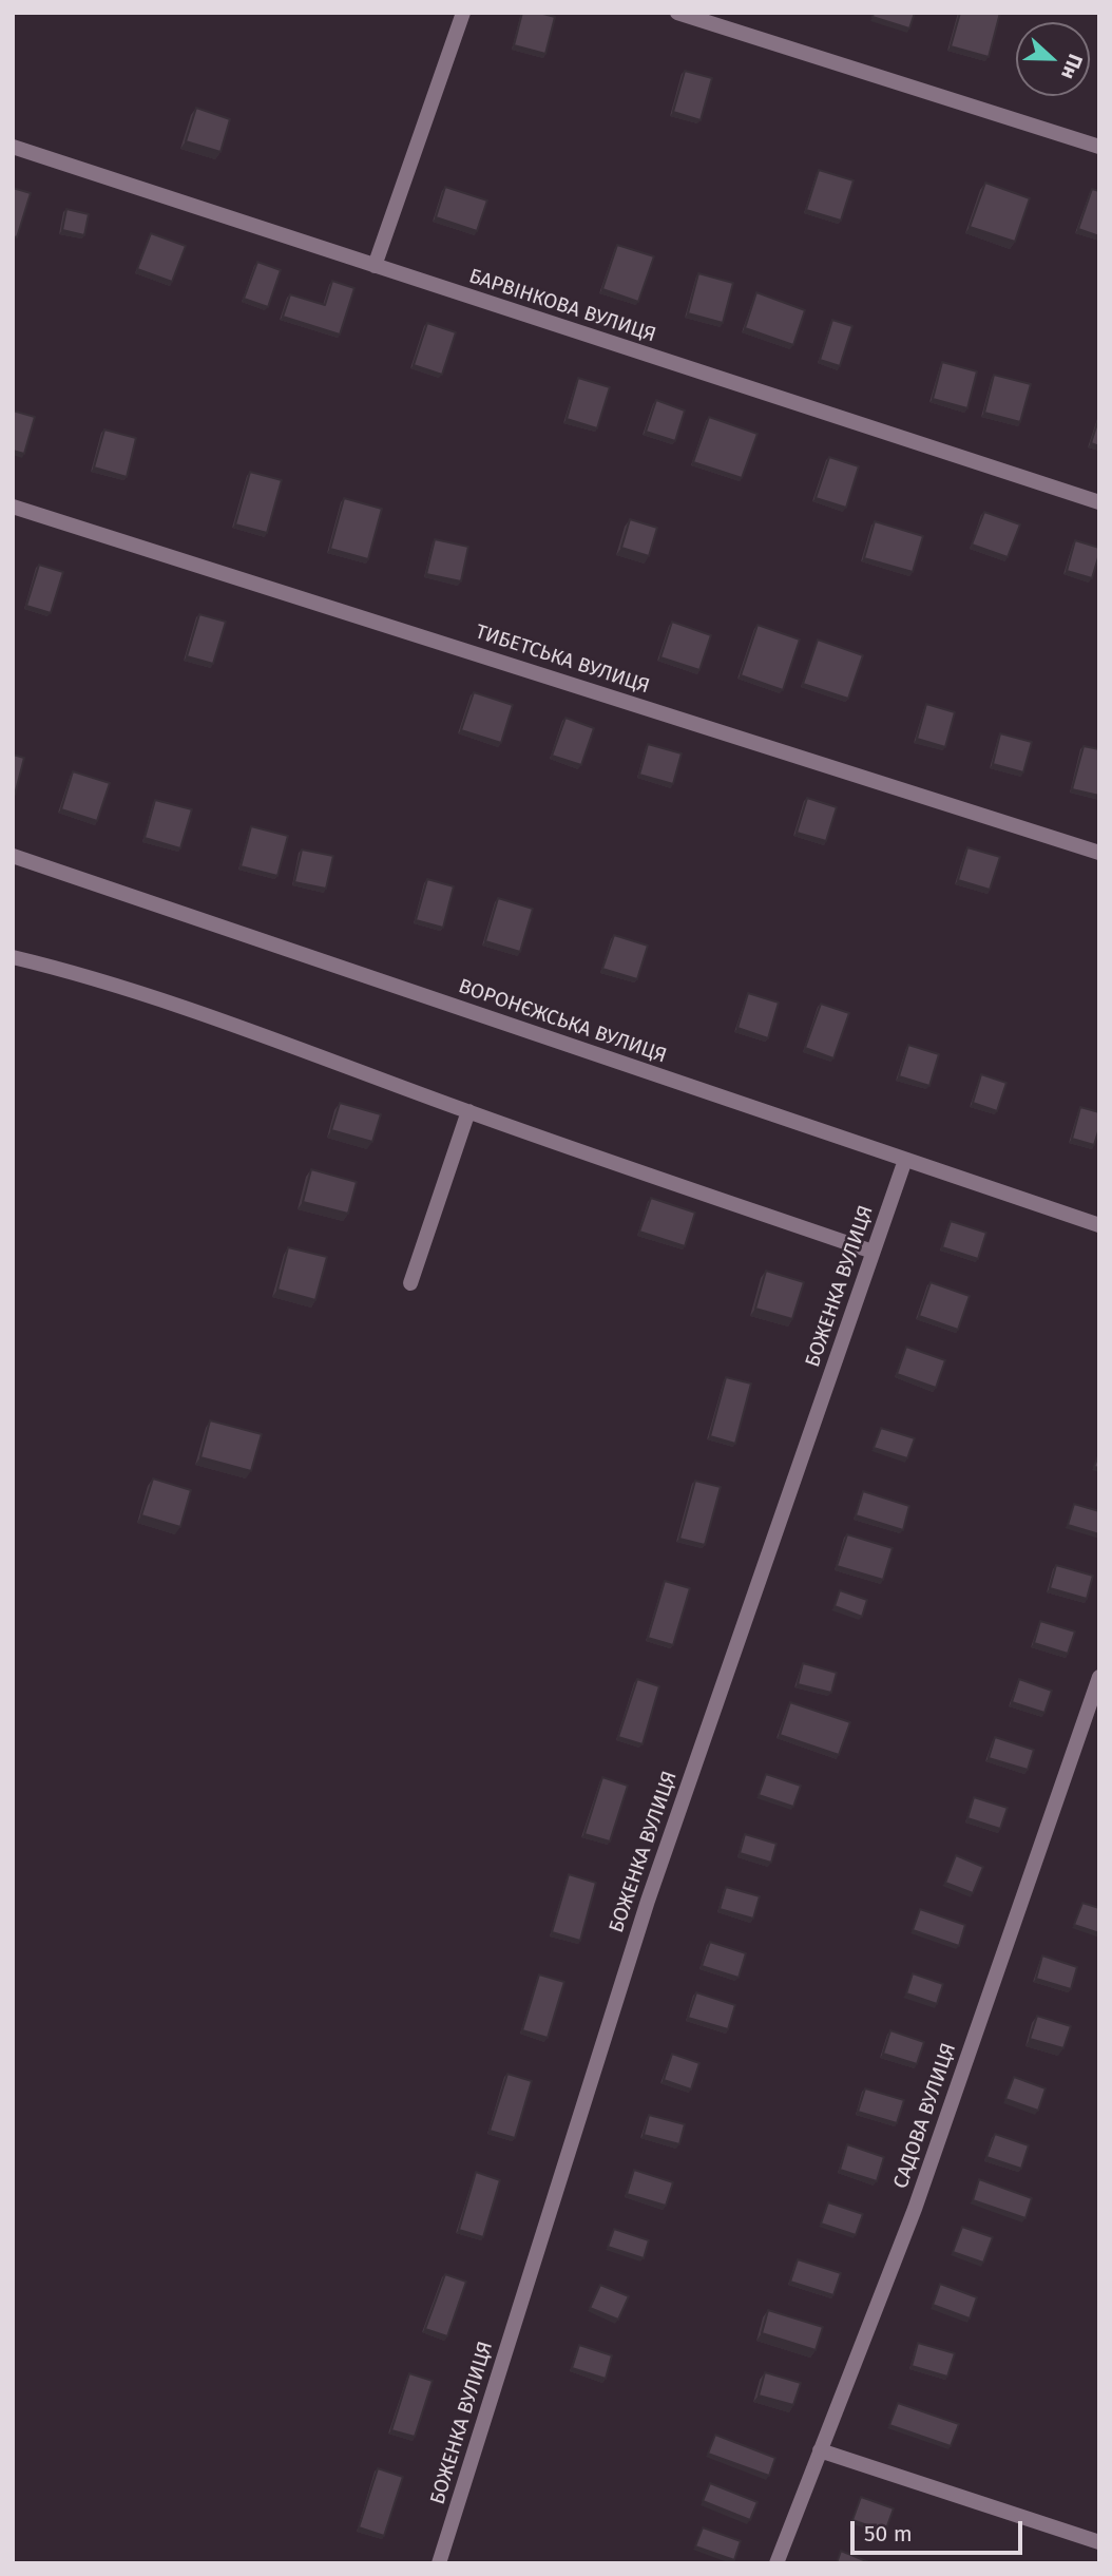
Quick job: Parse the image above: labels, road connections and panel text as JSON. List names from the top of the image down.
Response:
{
  "streets": {
    "street": [
      "БАРВІНКОВА ВУЛИЦЯ",
      "ТИБЕТСЬКА ВУЛИЦЯ",
      "ВОРОНЄЖСЬКА ВУЛИЦЯ",
      "БОЖЕНКА ВУЛИЦЯ",
      "САДОВА ВУЛИЦЯ"
    ]
  },
  "crossings": [
    ["ВОРОНЄЖСЬКА ВУЛИЦЯ", "БОЖЕНКА ВУЛИЦЯ"]
  ],
  "scale_bar": "50 m",
  "north": "right"
}
